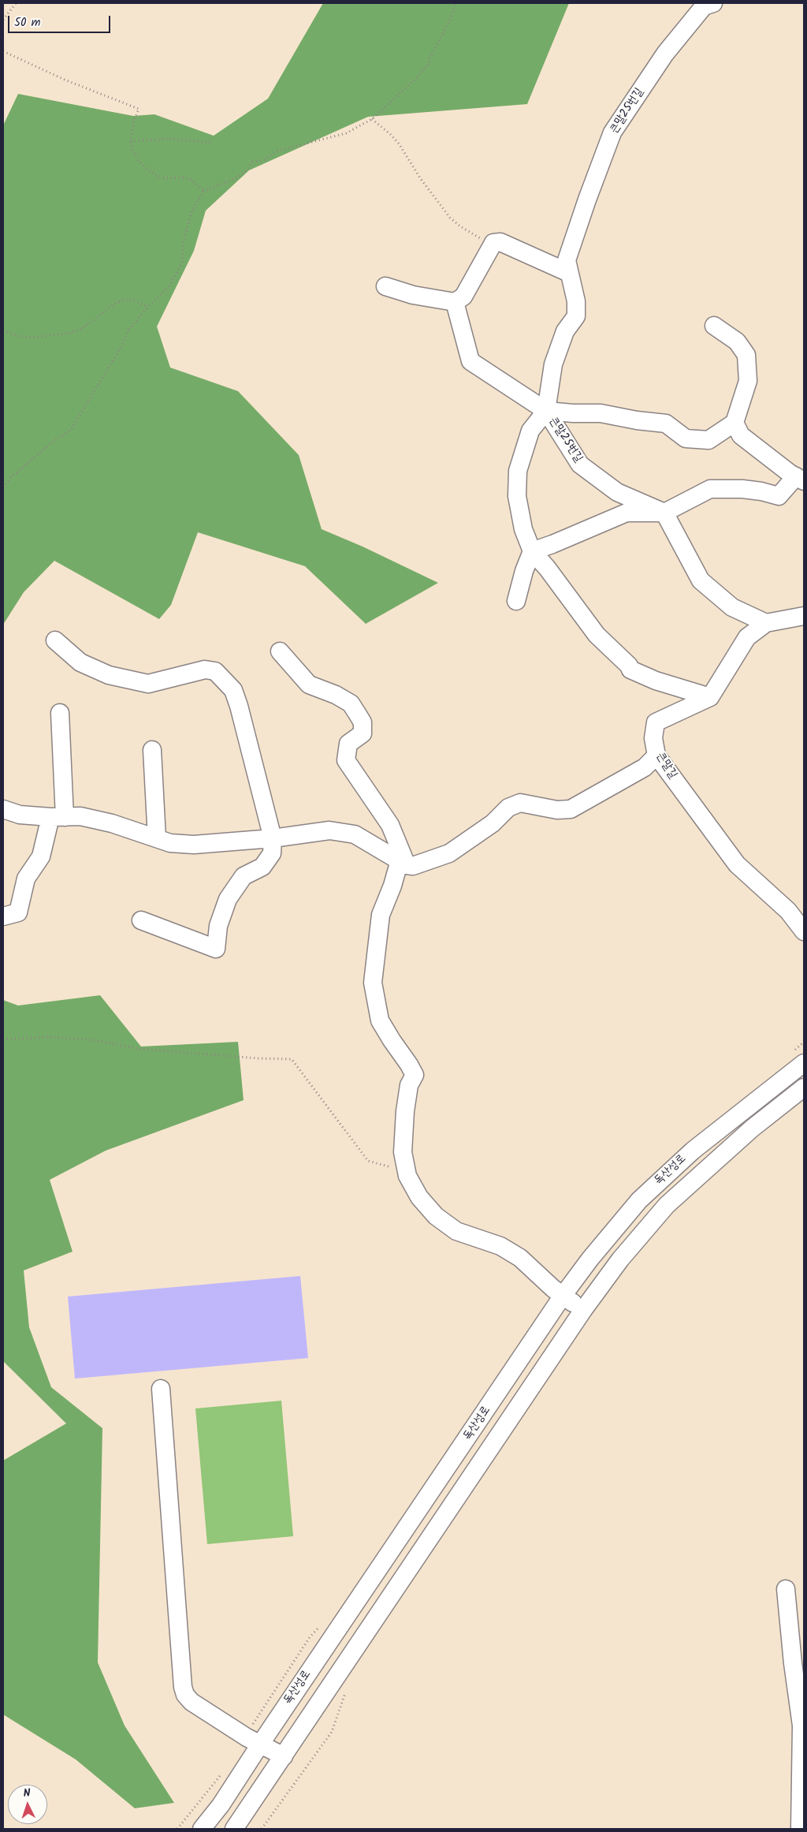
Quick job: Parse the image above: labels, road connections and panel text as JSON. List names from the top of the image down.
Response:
{
  "streets": {
    "street": ["큰말25번길", "큰말길", "독산성로"]
  },
  "scale_bar": "50 m",
  "north": "top"
}
